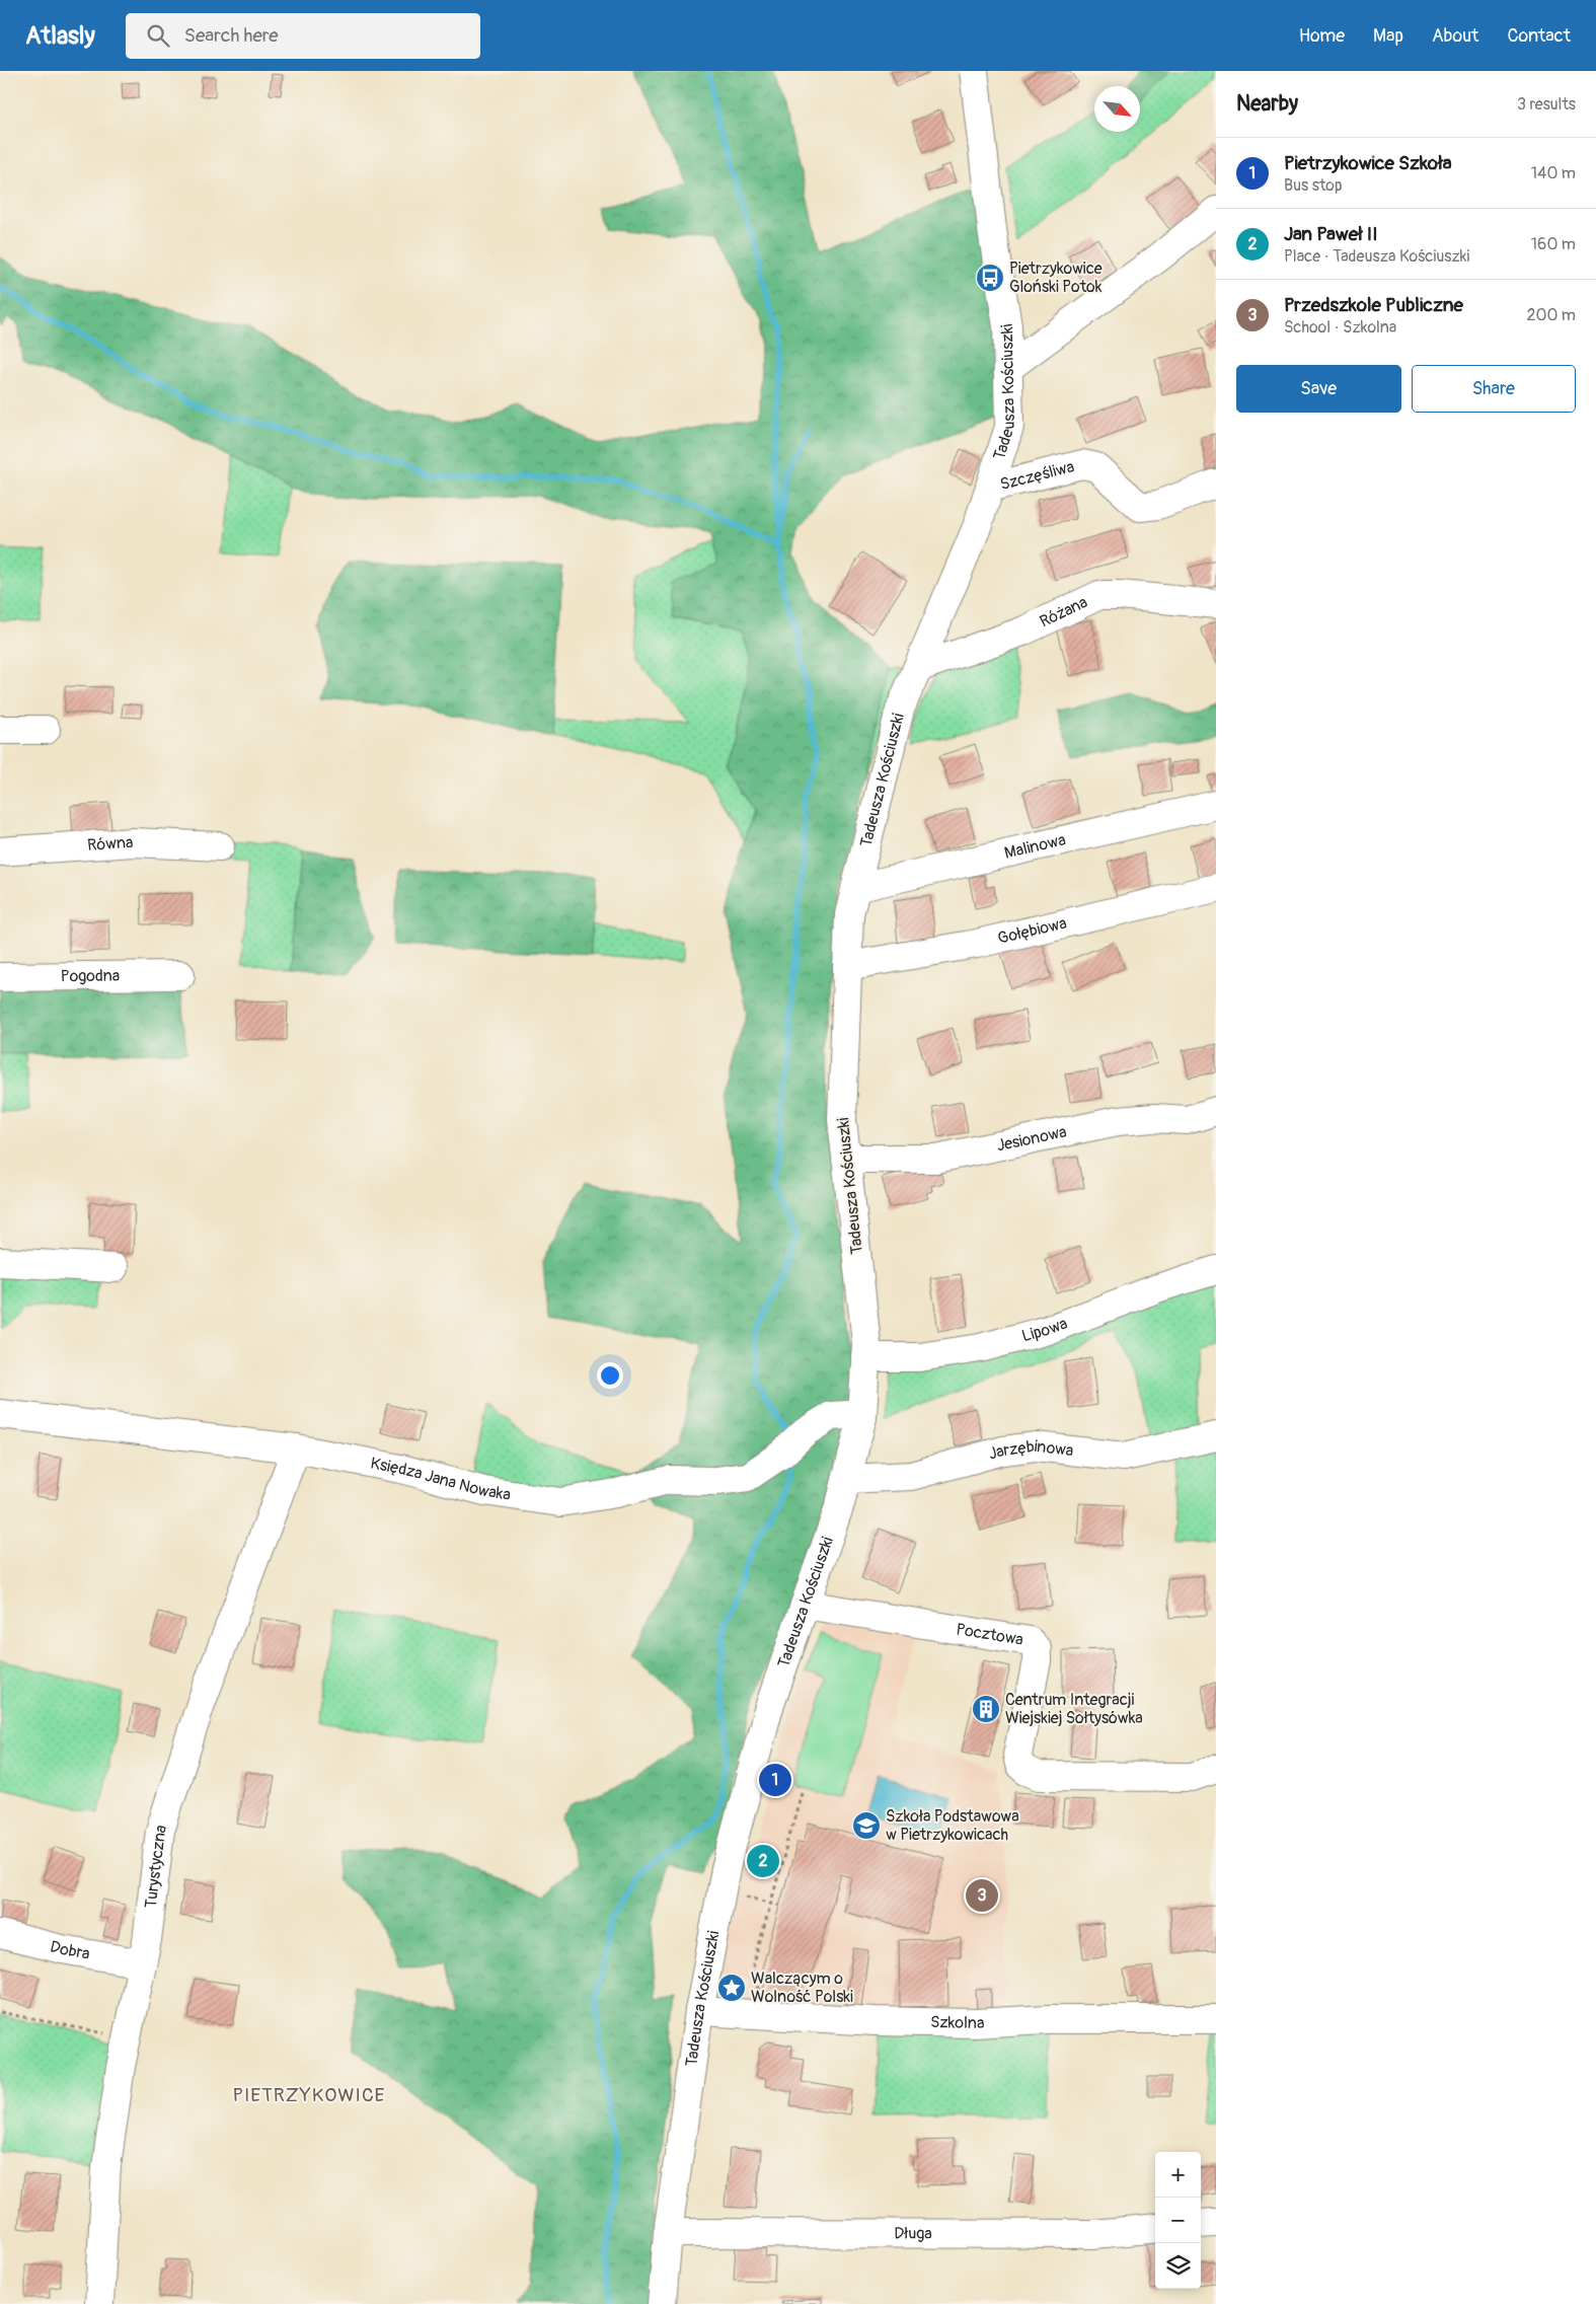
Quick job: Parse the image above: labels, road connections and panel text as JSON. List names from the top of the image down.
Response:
{
  "streets": {
    "street": [
      "Tadeusza Kościuszki",
      "Szczęśliwa",
      "Różana",
      "Równa",
      "Malinowa",
      "Gołębiowa",
      "Pogodna",
      "Jesionowa",
      "Lipowa",
      "Jarzębinowa",
      "Księdza Jana Nowaka",
      "Pocztowa",
      "Turystyczna",
      "Dobra",
      "Szkolna",
      "Długa"
    ]
  },
  "crossings": [
    ["Tadeusza Kościuszki", "Szczęśliwa"],
    ["Tadeusza Kościuszki", "Różana"],
    ["Tadeusza Kościuszki", "Malinowa"],
    ["Tadeusza Kościuszki", "Gołębiowa"],
    ["Tadeusza Kościuszki", "Jesionowa"],
    ["Tadeusza Kościuszki", "Lipowa"],
    ["Tadeusza Kościuszki", "Jarzębinowa"],
    ["Tadeusza Kościuszki", "Księdza Jana Nowaka"],
    ["Tadeusza Kościuszki", "Pocztowa"],
    ["Tadeusza Kościuszki", "Szkolna"],
    ["Tadeusza Kościuszki", "Długa"],
    ["Księdza Jana Nowaka", "Turystyczna"],
    ["Turystyczna", "Dobra"]
  ],
  "districts": ["PIETRZYKOWICE"],
  "places": {
    "bus stop": ["Pietrzykowice Gloński Potok"],
    "building": ["Centrum Integracji Wiejskiej Sołtysówka"],
    "school or university": ["Szkoła Podstawowa w Pietrzykowicach"],
    "place": ["Walczącym o Wolność Polski"]
  },
  "north": "bottom right",
  "page": {
    "header": "Atlasly",
    "search": "Search here",
    "nav": [
      "Home",
      "Map",
      "About",
      "Contact"
    ],
    "heading": ["Nearby", "3 results"],
    "list": [
      {
        "mark": "1",
        "name": "Pietrzykowice Szkoła",
        "note": "Bus stop",
        "value": "140 m"
      },
      {
        "mark": "2",
        "name": "Jan Paweł II",
        "note": "Place · Tadeusza Kościuszki",
        "value": "160 m"
      },
      {
        "mark": "3",
        "name": "Przedszkole Publiczne",
        "note": "School · Szkolna",
        "value": "200 m"
      }
    ],
    "buttons": ["Save", "Share"],
    "pins": ["1", "2", "3"],
    "map_buttons": ["+", "−"]
  }
}
